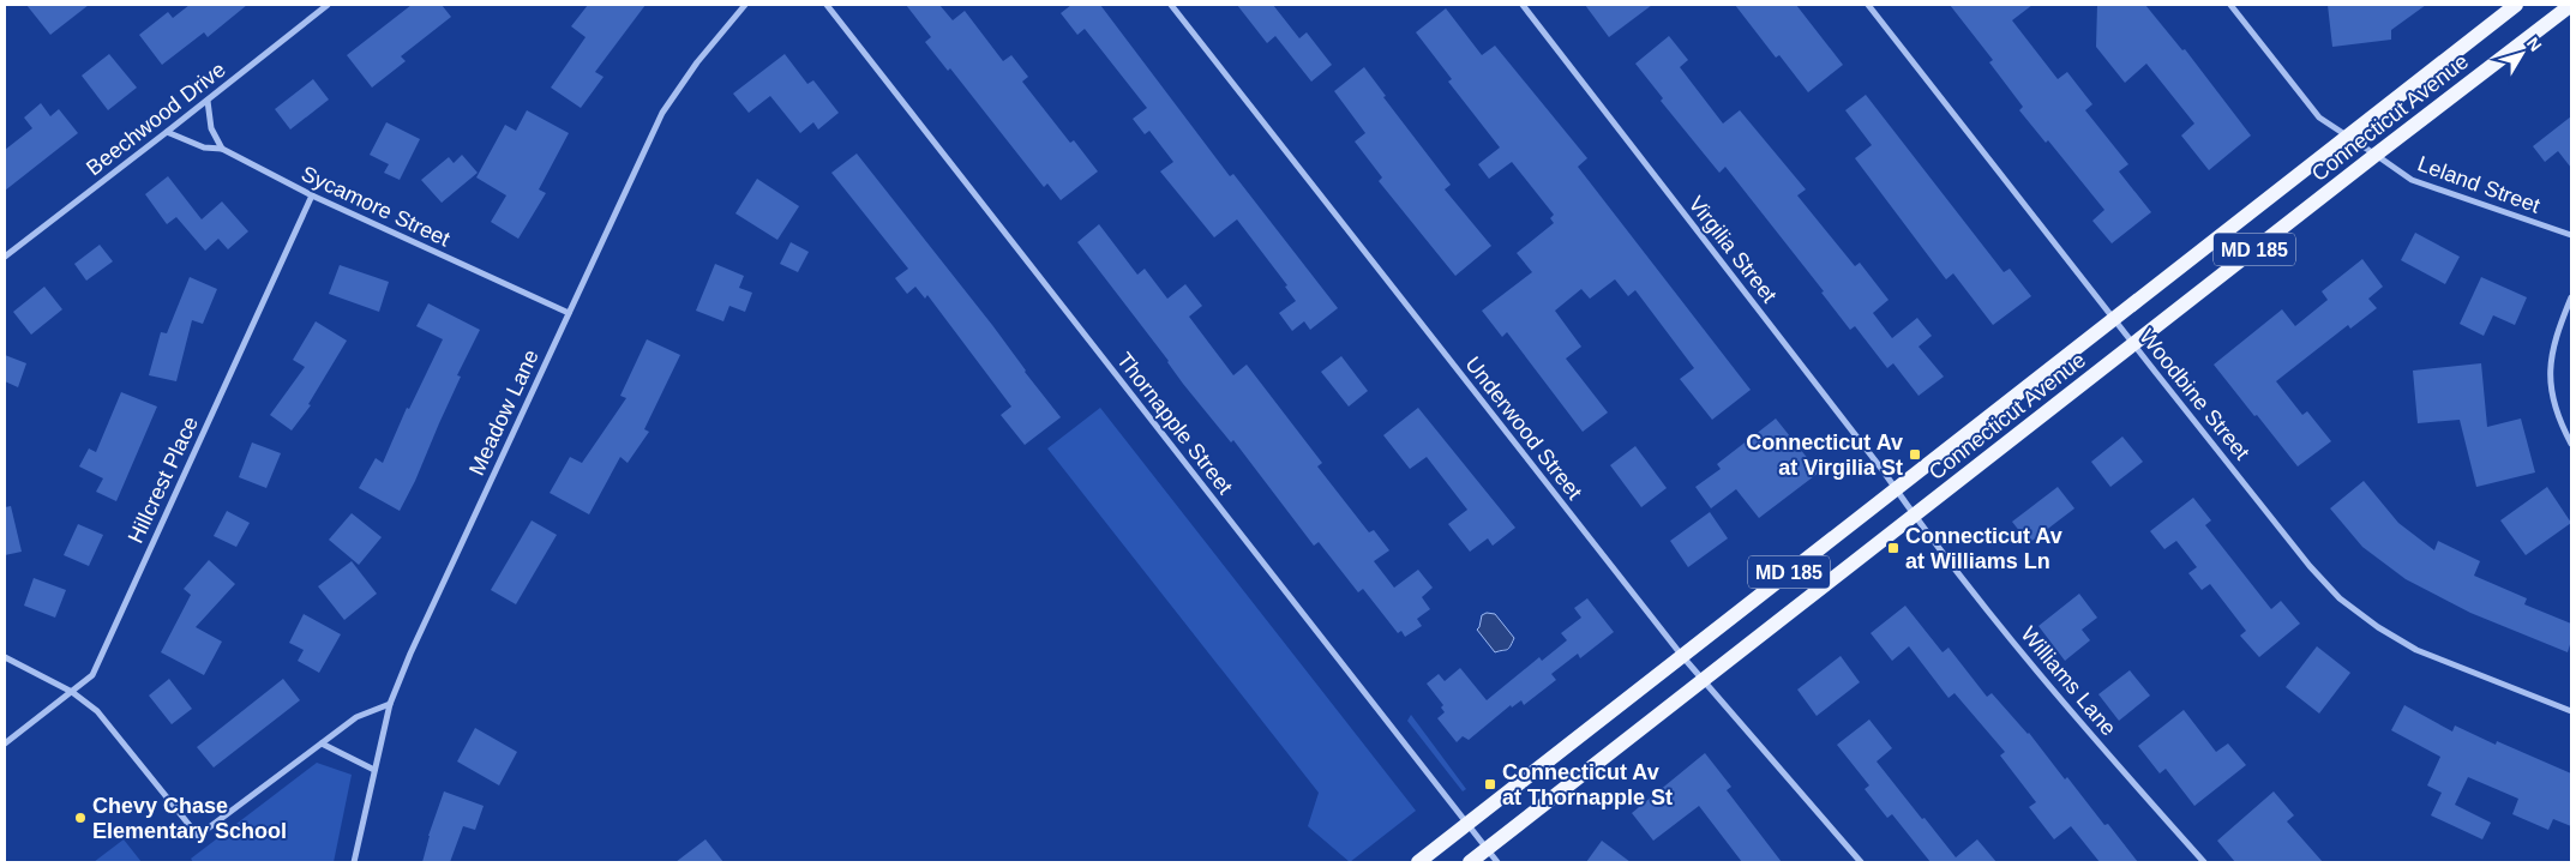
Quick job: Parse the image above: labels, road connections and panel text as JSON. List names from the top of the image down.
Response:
{
  "streets": {
    "main road": ["Connecticut Avenue", "MD 185"],
    "street": [
      "Beechwood Drive",
      "Leland Street",
      "Sycamore Street",
      "Virgilia Street",
      "Woodbine Street",
      "Meadow Lane",
      "Thornapple Street",
      "Underwood Street",
      "Hillcrest Place",
      "Williams Lane"
    ]
  },
  "crossings": [
    ["Connecticut Avenue", "Leland Street"],
    ["Connecticut Avenue", "Virgilia Street"],
    ["Connecticut Avenue", "Woodbine Street"],
    ["Connecticut Avenue", "Thornapple Street"],
    ["Connecticut Avenue", "Underwood Street"],
    ["Connecticut Avenue", "Williams Lane"],
    ["Beechwood Drive", "Sycamore Street"],
    ["Sycamore Street", "Meadow Lane"],
    ["Sycamore Street", "Hillcrest Place"],
    ["Virgilia Street", "Williams Lane"]
  ],
  "places": {
    "transit": ["Connecticut Av at Virgilia St", "Connecticut Av at Williams Ln", "Connecticut Av at Thornapple St"],
    "other": ["Chevy Chase Elementary School"]
  },
  "north": "top right"
}
